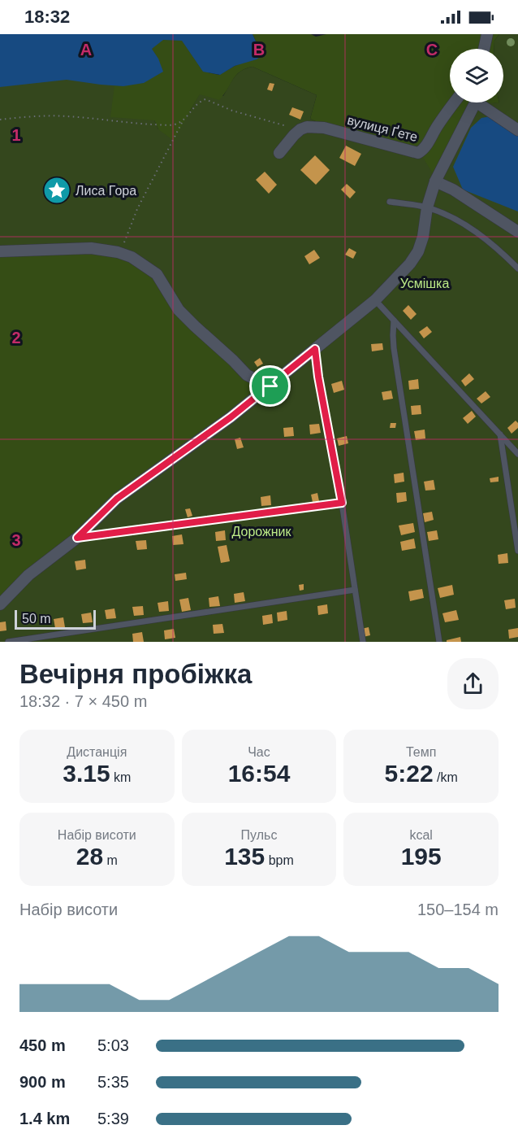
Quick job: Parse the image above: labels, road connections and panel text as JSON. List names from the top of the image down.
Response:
{
  "streets": {
    "street": ["вулиця Ґете"]
  },
  "parks": ["Усмішка", "Дорожник"],
  "places": {
    "place": ["Лиса Гора"]
  },
  "scale_bar": "50 m",
  "page": {
    "status": "18:32",
    "scale": "50 m",
    "heading": ["Вечірня пробіжка", "18:32 · 7 × 450 m"],
    "stats": [
      ["Дистанція", "3.15 km"],
      ["Час", "16:54"],
      ["Темп", "5:22 /km"],
      ["Набір висоти", "28 m"],
      ["Пульс", "135 bpm"],
      ["kcal", "195"]
    ],
    "chart": ["Набір висоти", "150–154 m"],
    "list": [
      {
        "name": "450 m",
        "note": "5:03"
      },
      {
        "name": "900 m",
        "note": "5:35"
      },
      {
        "name": "1.4 km",
        "note": "5:39"
      }
    ]
  },
  "grid": {
    "columns": ["A", "B", "C"],
    "rows": ["1", "2", "3"]
  }
}
